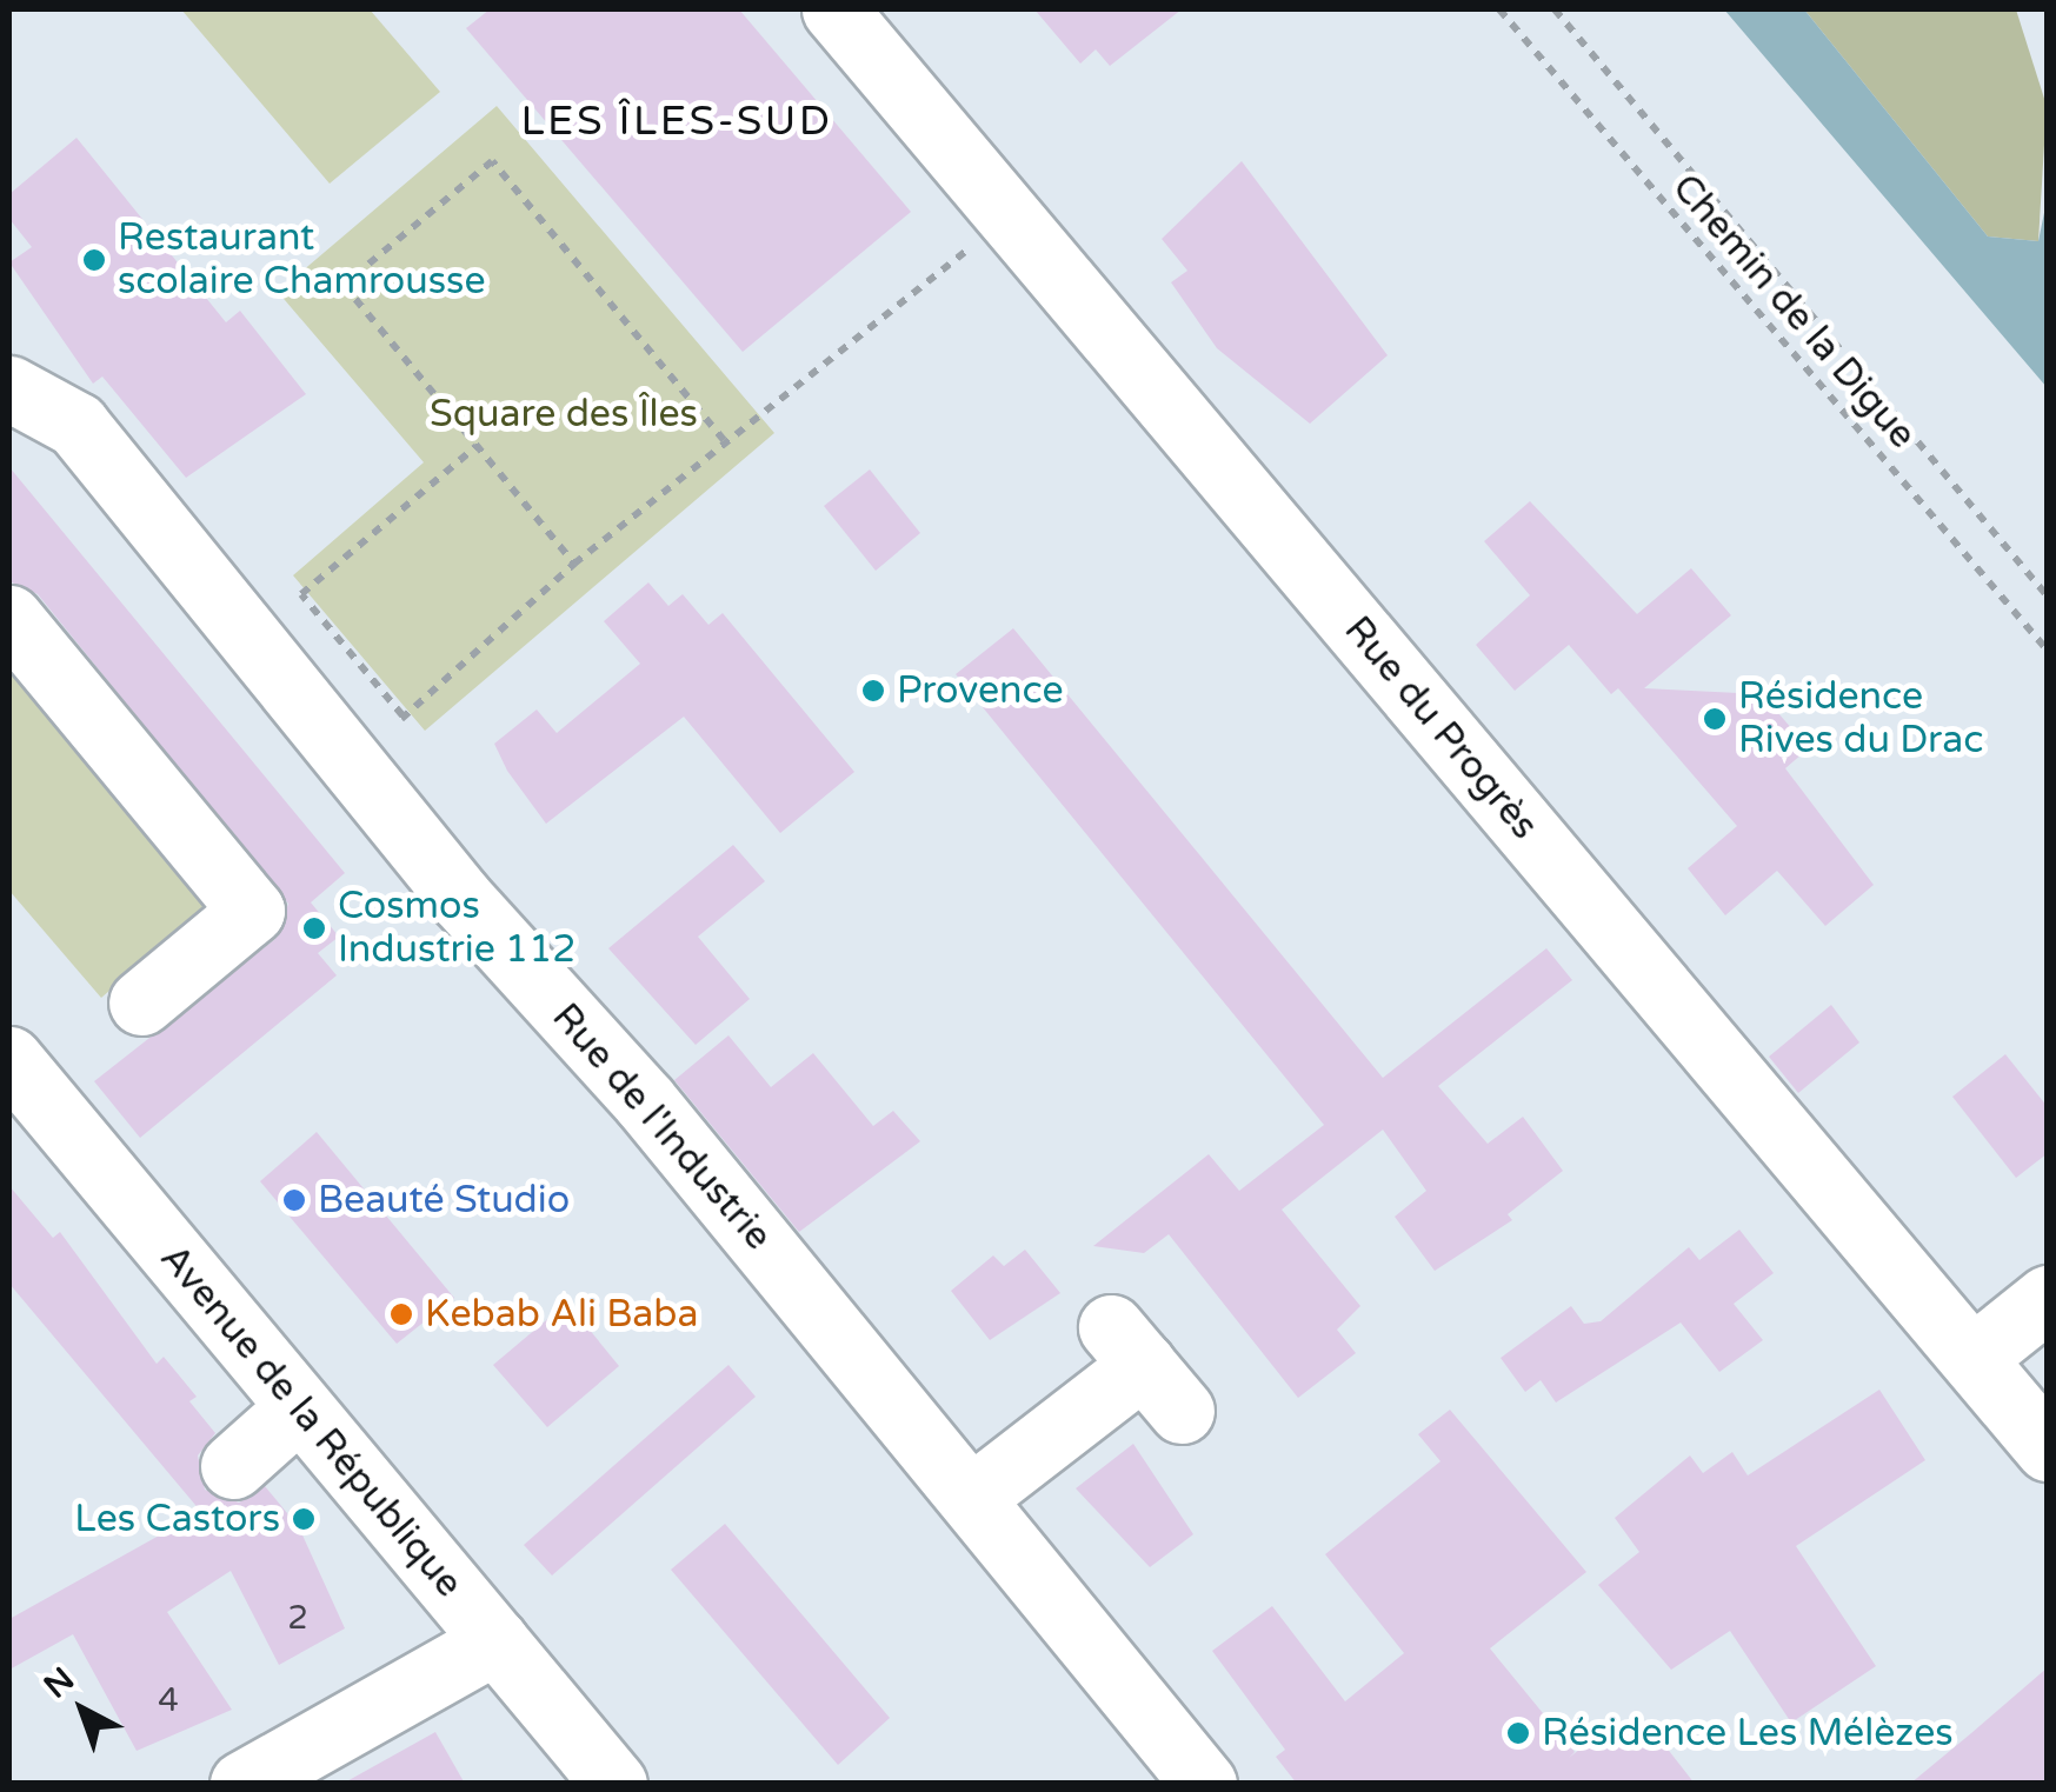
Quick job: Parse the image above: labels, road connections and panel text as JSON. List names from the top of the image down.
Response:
{
  "streets": {
    "street": ["Rue du Progrès", "Rue de l'Industrie", "Avenue de la République"],
    "path": ["Chemin de la Digue"]
  },
  "districts": ["LES ÎLES-SUD"],
  "parks": ["Square des Îles"],
  "places": [
    "Restaurant scolaire Chamrousse",
    "Provence",
    "Résidence Rives du Drac",
    "Cosmos Industrie 112",
    "Beauté Studio",
    "Kebab Ali Baba",
    "Les Castors",
    "Résidence Les Mélèzes"
  ],
  "house_numbers": ["2", "4"],
  "north": "top left"
}
